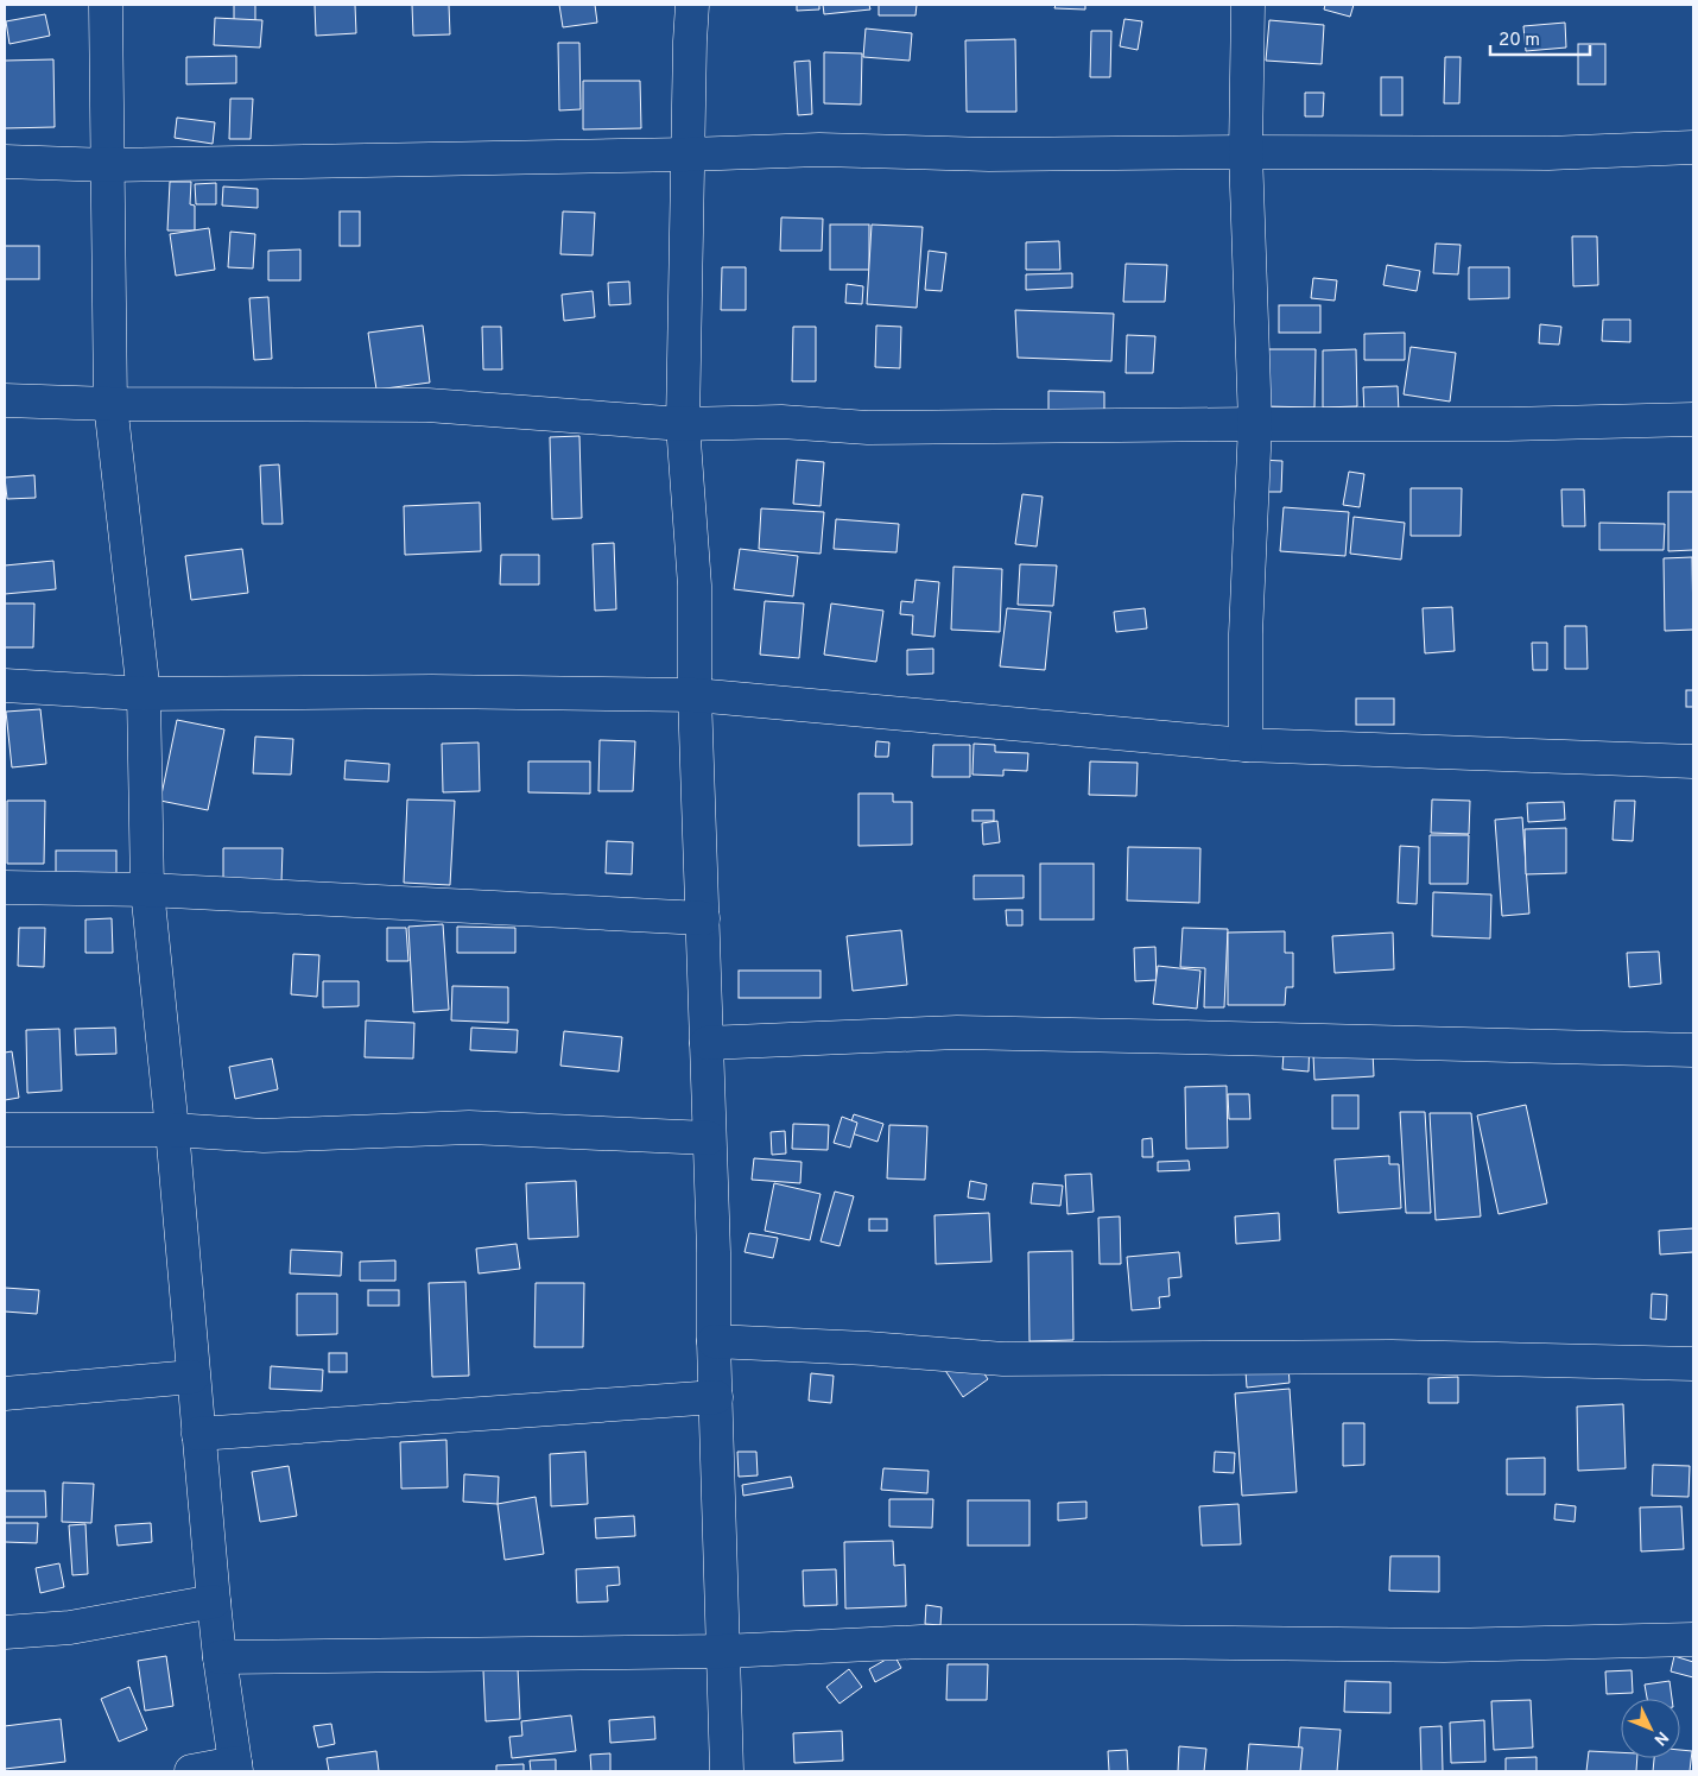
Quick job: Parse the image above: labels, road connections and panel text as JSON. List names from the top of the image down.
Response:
{
  "scale_bar": "20 m",
  "north": "bottom right"
}
